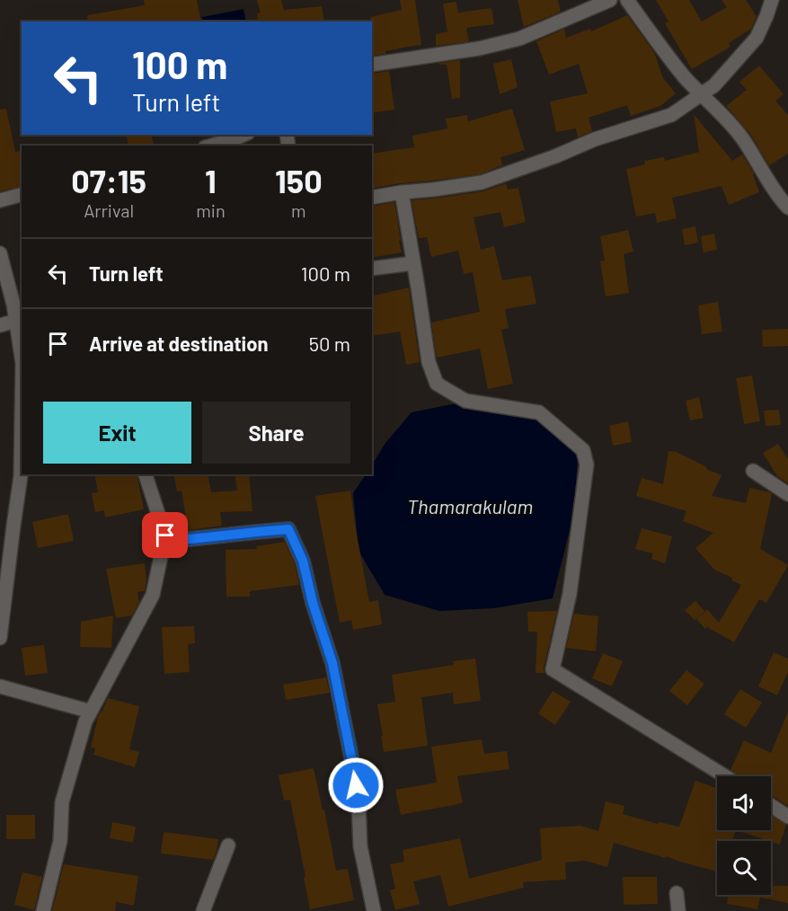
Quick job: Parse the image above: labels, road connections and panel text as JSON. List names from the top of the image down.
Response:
{
  "water": ["Thamarakulam"],
  "page": {
    "turn": ["100 m", "Turn left"],
    "eta": [
      "07:15",
      "Arrival",
      "1",
      "min",
      "150",
      "m"
    ],
    "list": [
      {
        "name": "Turn left",
        "value": "100 m"
      },
      {
        "name": "Arrive at destination",
        "value": "50 m"
      }
    ],
    "buttons": ["Exit", "Share"]
  }
}
